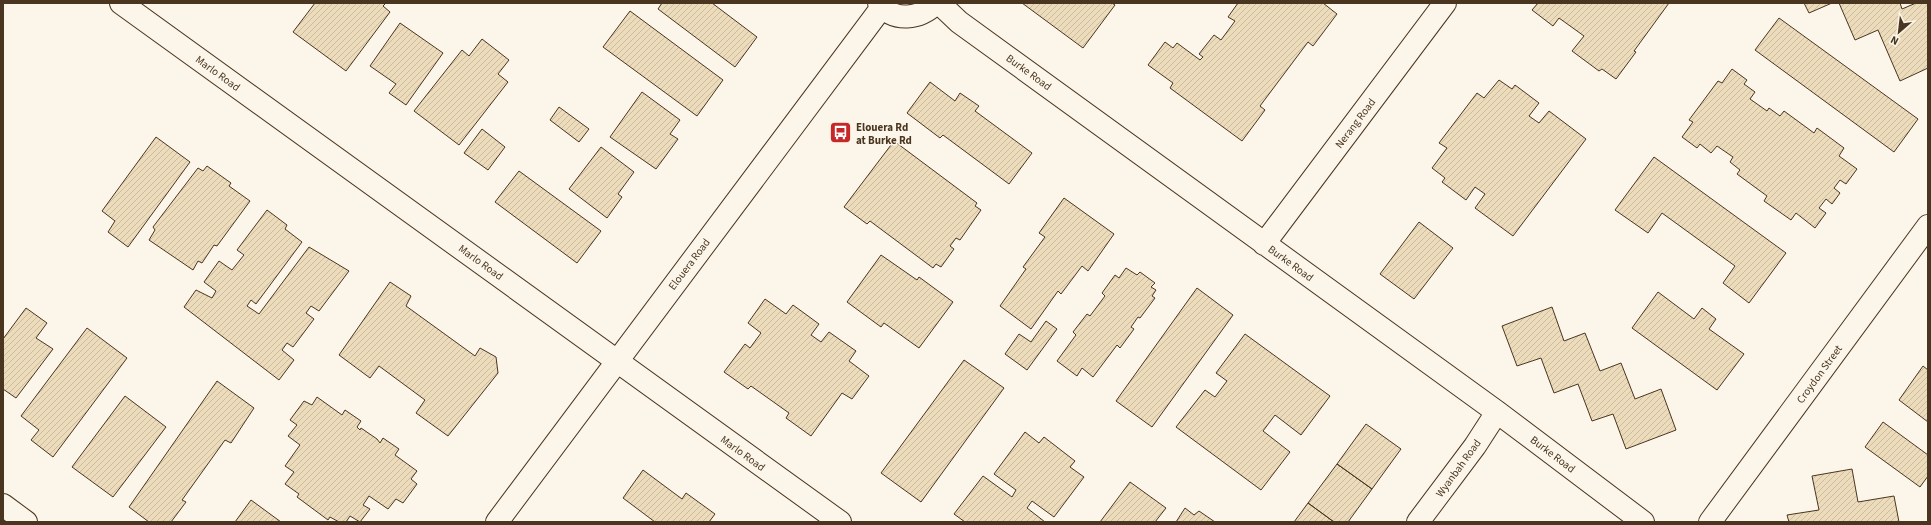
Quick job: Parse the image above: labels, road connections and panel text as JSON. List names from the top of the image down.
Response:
{
  "streets": {
    "street": [
      "Burke Road",
      "Marlo Road",
      "Nerang Road",
      "Elouera Road",
      "Croydon Street",
      "Wyanbah Road"
    ]
  },
  "crossings": [
    ["Burke Road", "Nerang Road"],
    ["Burke Road", "Wyanbah Road"],
    ["Marlo Road", "Elouera Road"]
  ],
  "places": {
    "bus stop": ["Elouera Rd at Burke Rd"]
  },
  "north": "bottom left"
}
